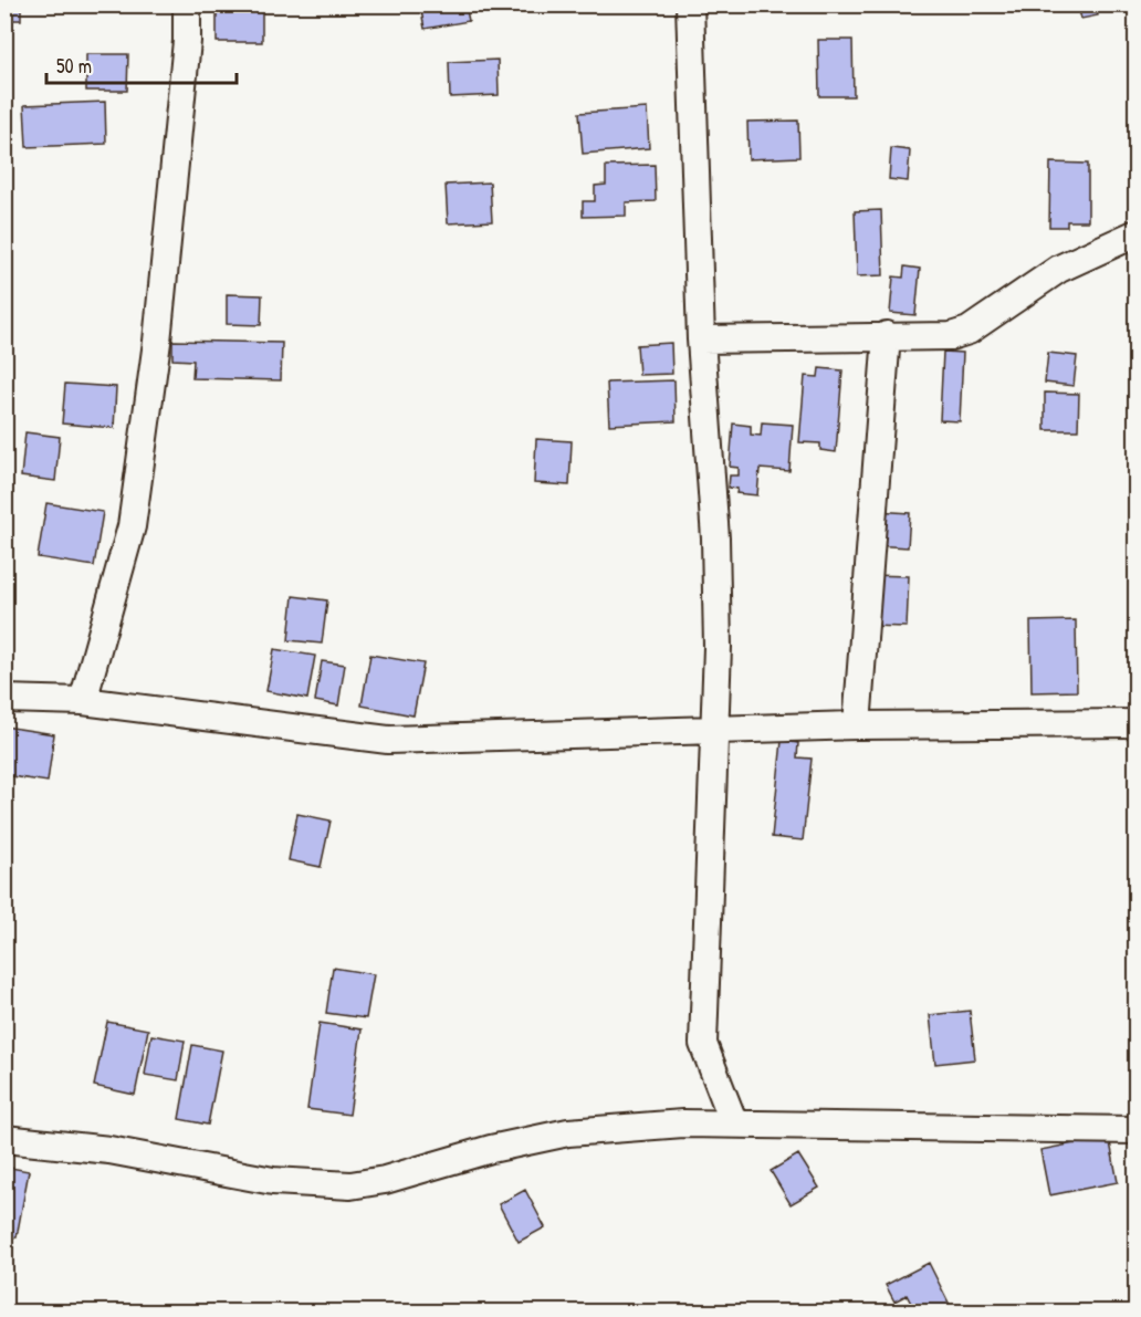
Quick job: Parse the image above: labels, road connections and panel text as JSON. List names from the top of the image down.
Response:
{
  "scale_bar": "50 m"
}
